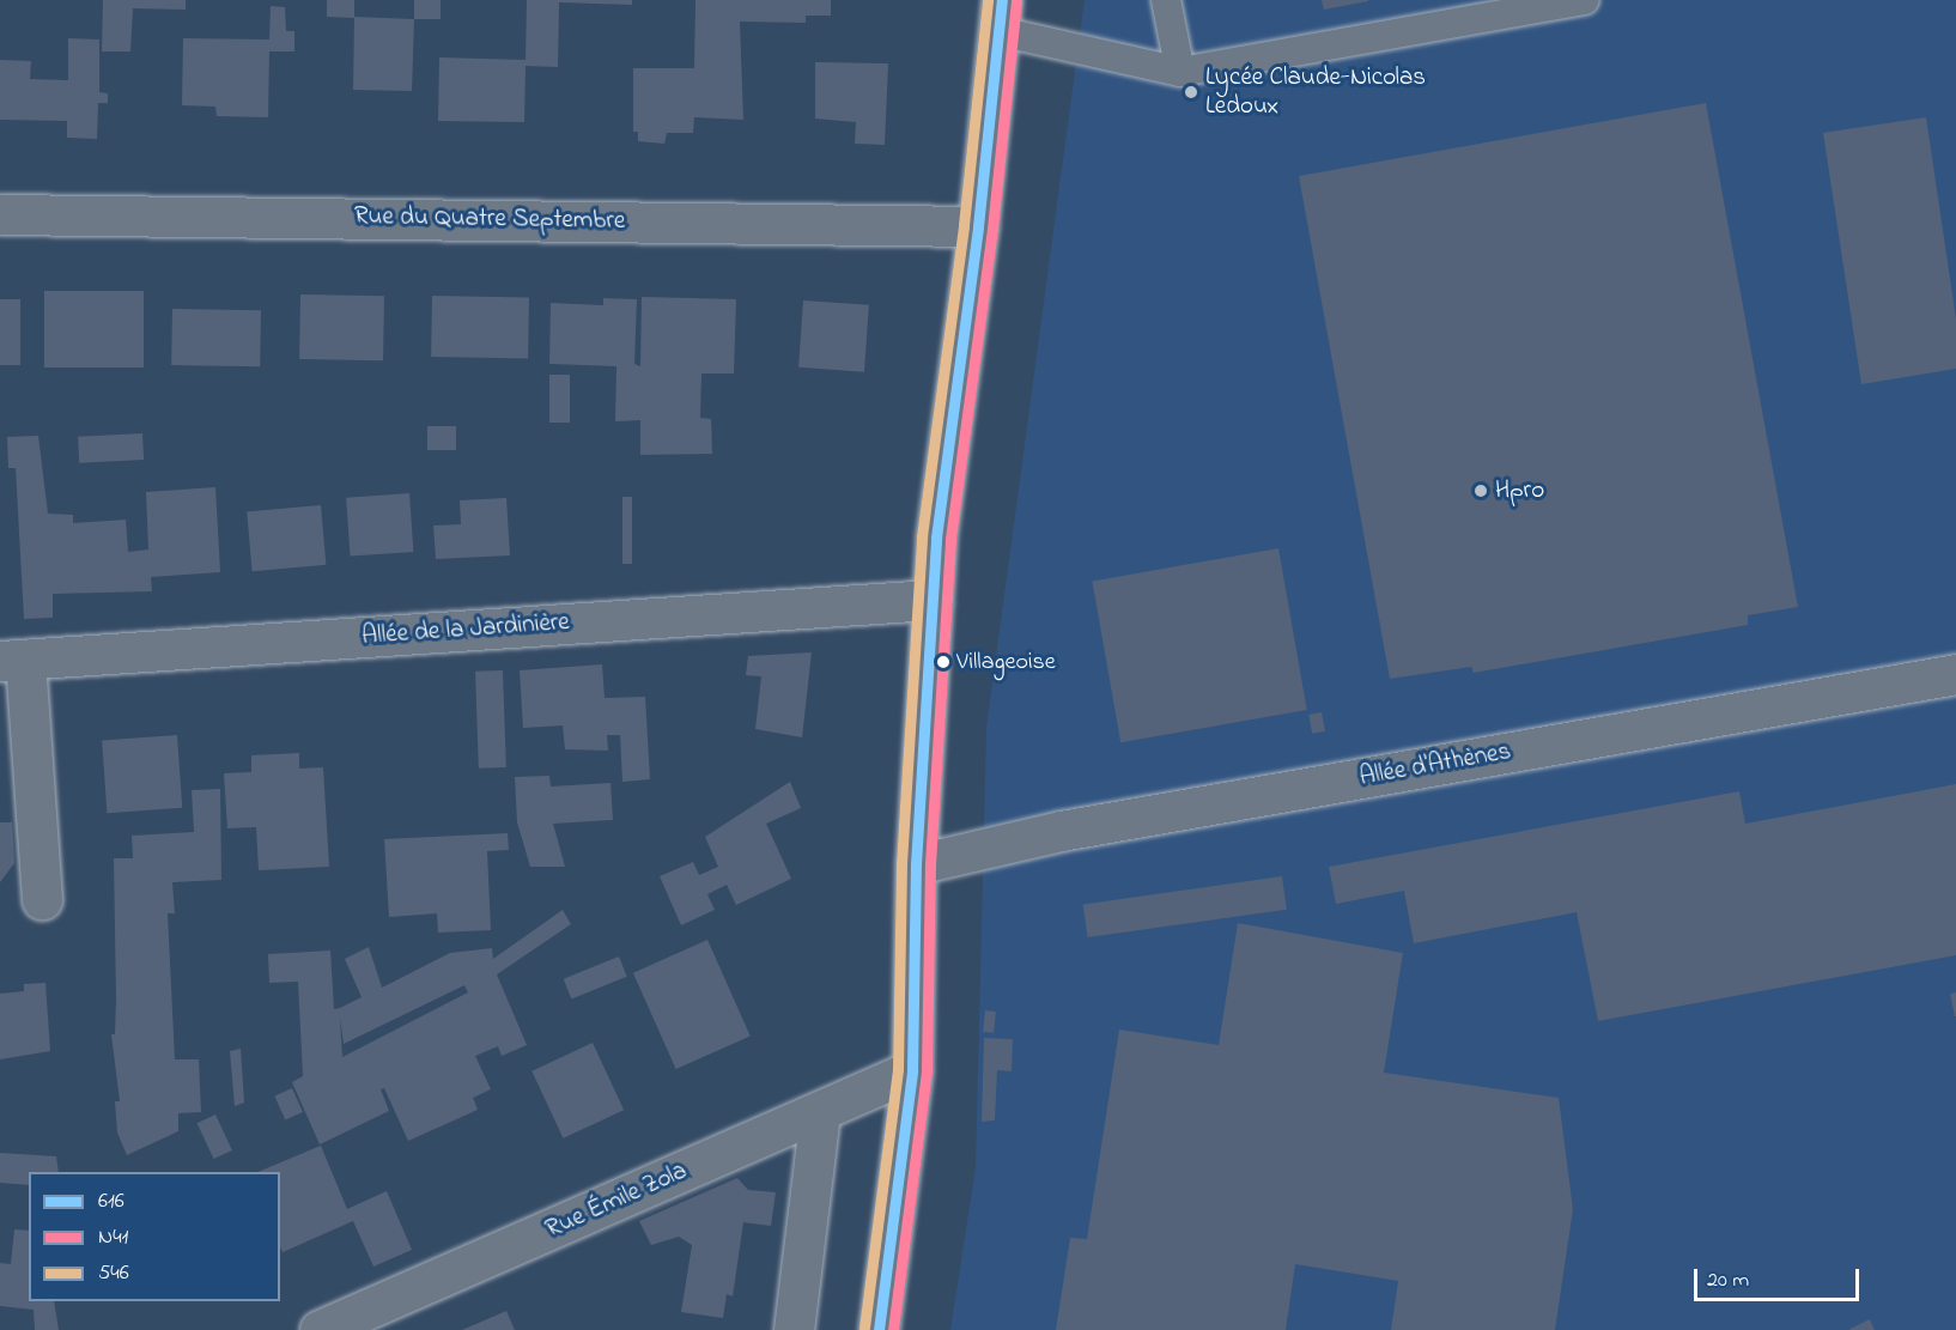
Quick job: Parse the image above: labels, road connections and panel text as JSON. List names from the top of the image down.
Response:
{
  "streets": {
    "street": [
      "Rue du Quatre Septembre",
      "Allée de la Jardinière",
      "Allée d'Athènes",
      "Rue Émile Zola"
    ]
  },
  "places": ["Lycée Claude-Nicolas Ledoux", "Hpro", "Villageoise"],
  "lines": ["transit line 616", "transit line 546", "transit line N41"],
  "legend": ["616", "N41", "546"],
  "scale_bar": "20 m"
}
